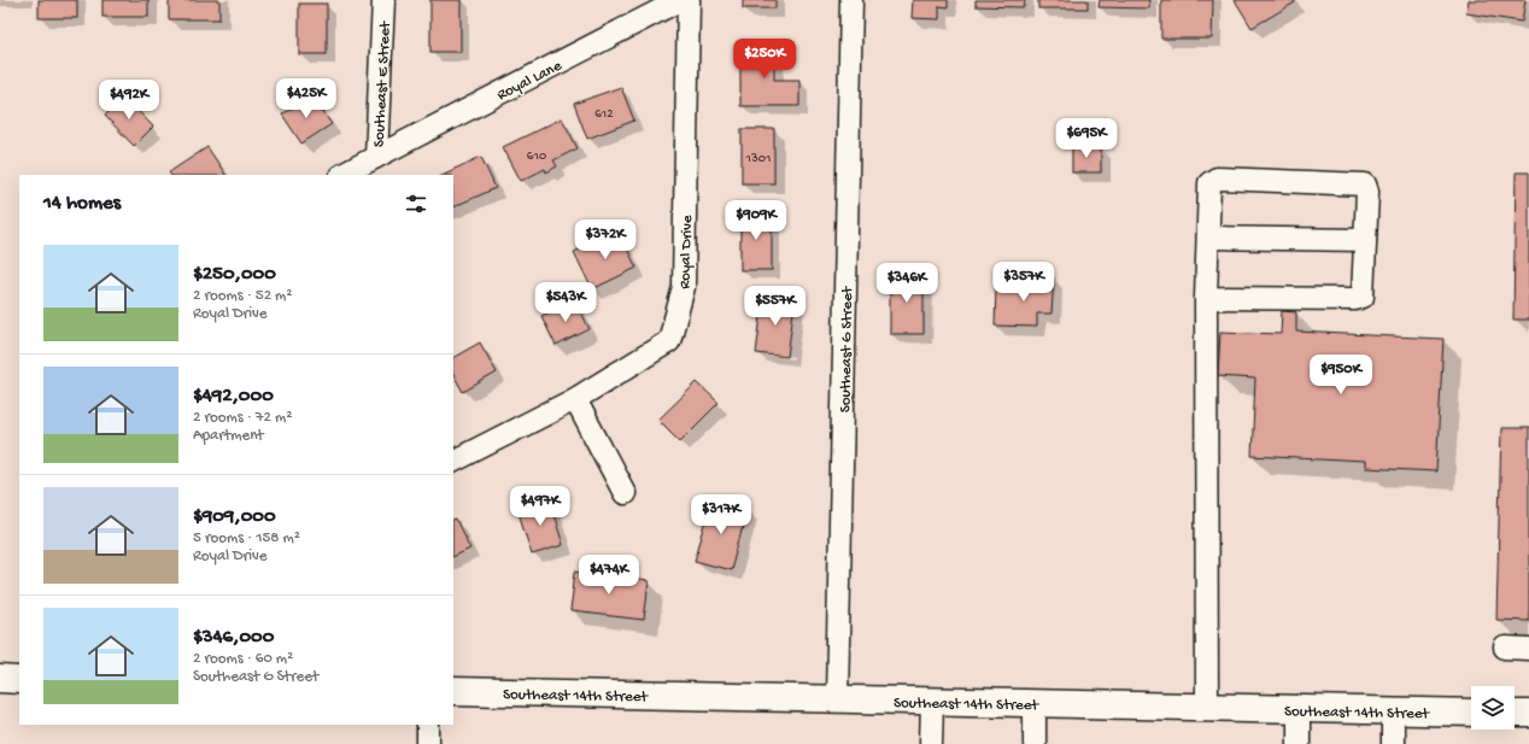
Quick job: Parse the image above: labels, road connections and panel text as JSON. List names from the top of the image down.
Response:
{
  "streets": {
    "main road": ["Southeast 14th Street"],
    "street": [
      "Royal Lane",
      "Southeast E Street",
      "Royal Drive",
      "Southeast G Street"
    ]
  },
  "crossings": [
    ["Royal Lane", "Southeast E Street"],
    ["Southeast G Street", "Southeast 14th Street"]
  ],
  "house_numbers": ["612", "610", "1301"],
  "page": {
    "price": [
      "$250K",
      "$425K",
      "$492K",
      "$695K",
      "$909K",
      "$372K",
      "$357K",
      "$346K",
      "$543K",
      "$557K",
      "$950K",
      "$497K",
      "$317K",
      "$474K"
    ],
    "heading": "14 homes",
    "list": [
      {
        "name": "$250,000",
        "note": "2 rooms · 52 m² · Royal Drive"
      },
      {
        "name": "$492,000",
        "note": "2 rooms · 72 m² · Apartment"
      },
      {
        "name": "$909,000",
        "note": "5 rooms · 158 m² · Royal Drive"
      },
      {
        "name": "$346,000",
        "note": "2 rooms · 60 m² · Southeast G Street"
      }
    ]
  }
}
